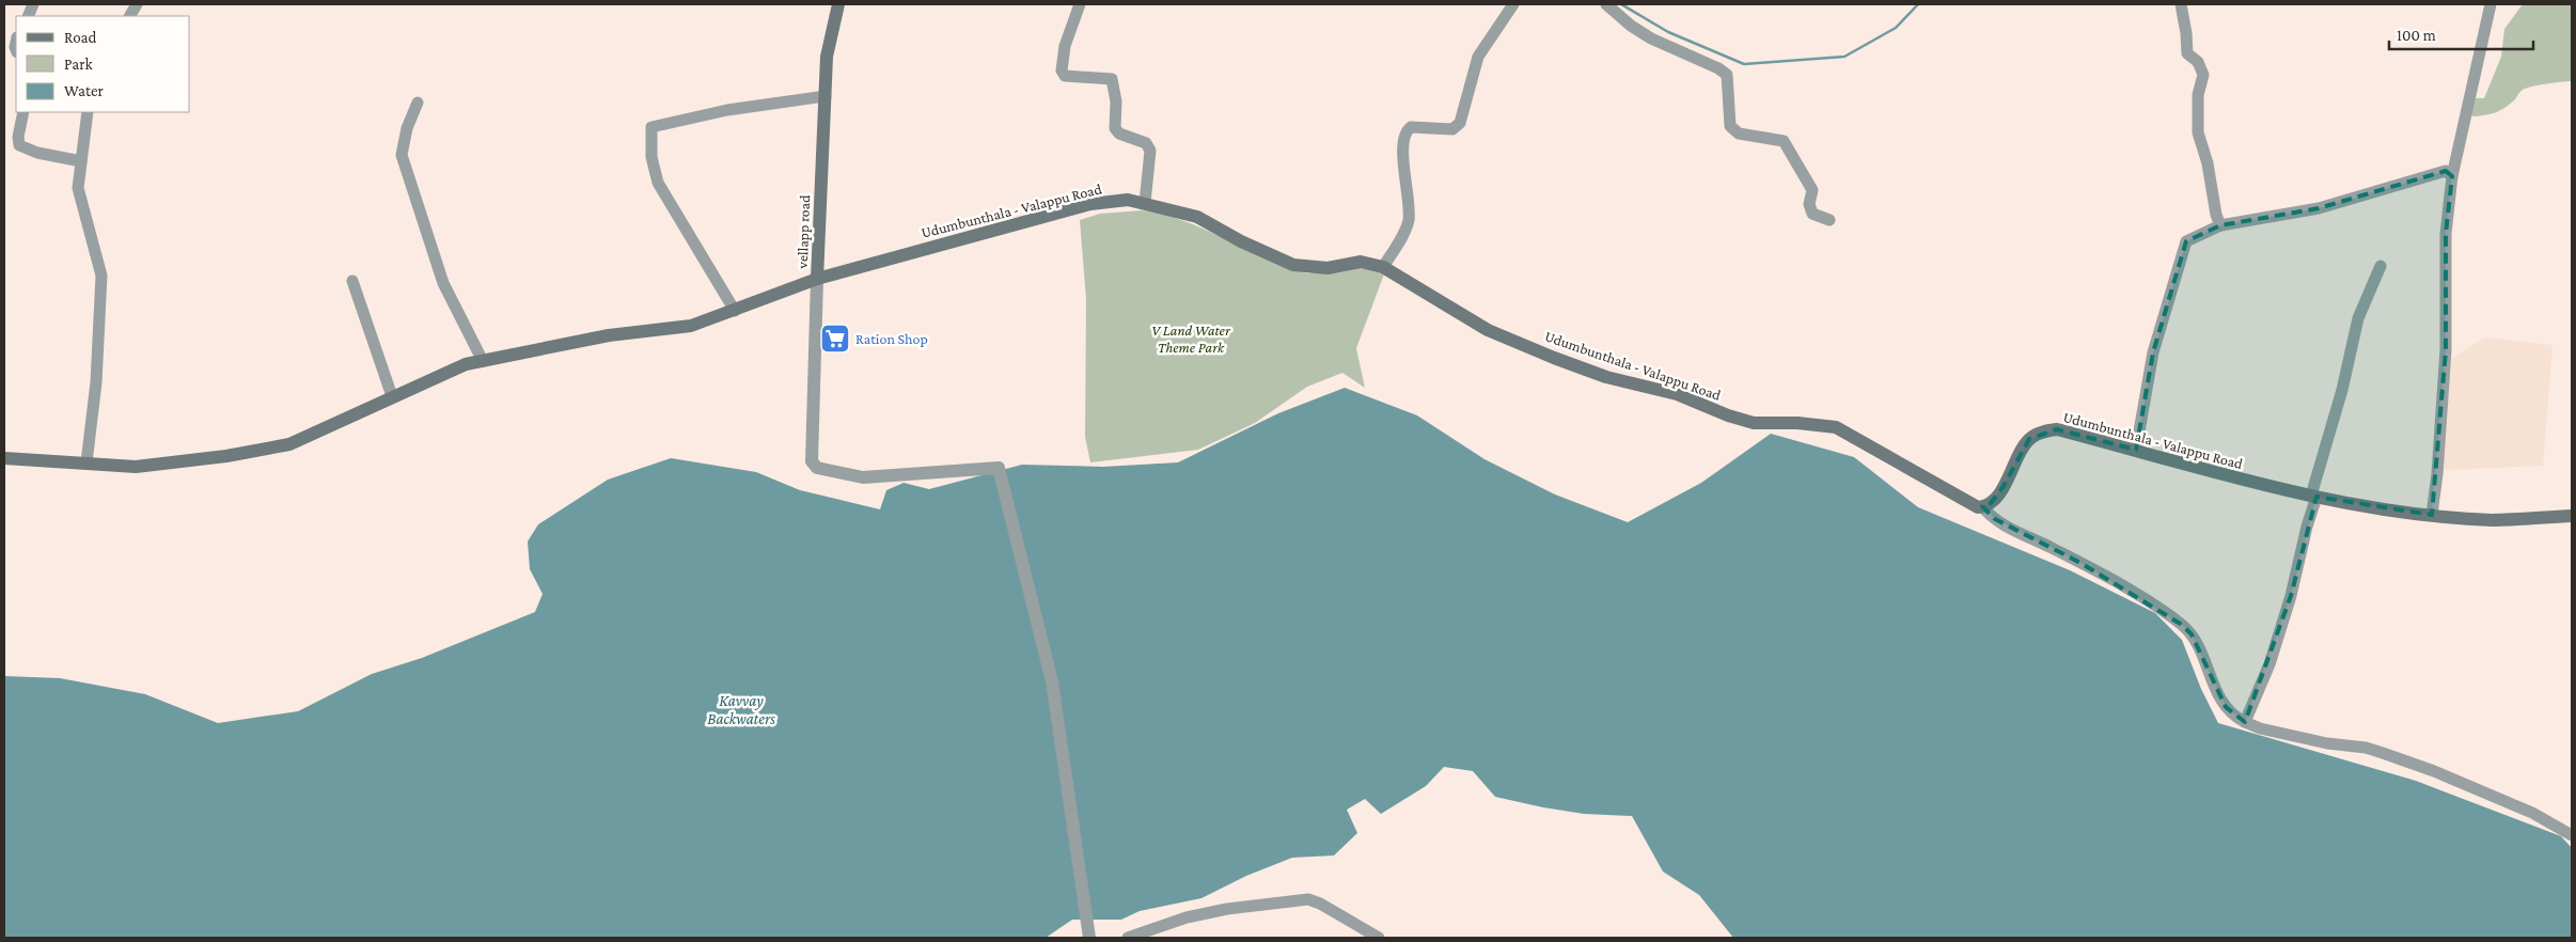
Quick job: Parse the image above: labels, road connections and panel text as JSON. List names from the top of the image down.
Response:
{
  "streets": {
    "main road": ["Udumbunthala - Valappu Road", "vellapp road"]
  },
  "crossings": [
    ["Udumbunthala - Valappu Road", "vellapp road"]
  ],
  "water": ["Kavvay Backwaters"],
  "parks": ["V Land Water Theme Park"],
  "places": {
    "supermarket": ["Ration Shop"]
  },
  "legend": ["Road", "Park", "Water"],
  "scale_bar": "100 m"
}
